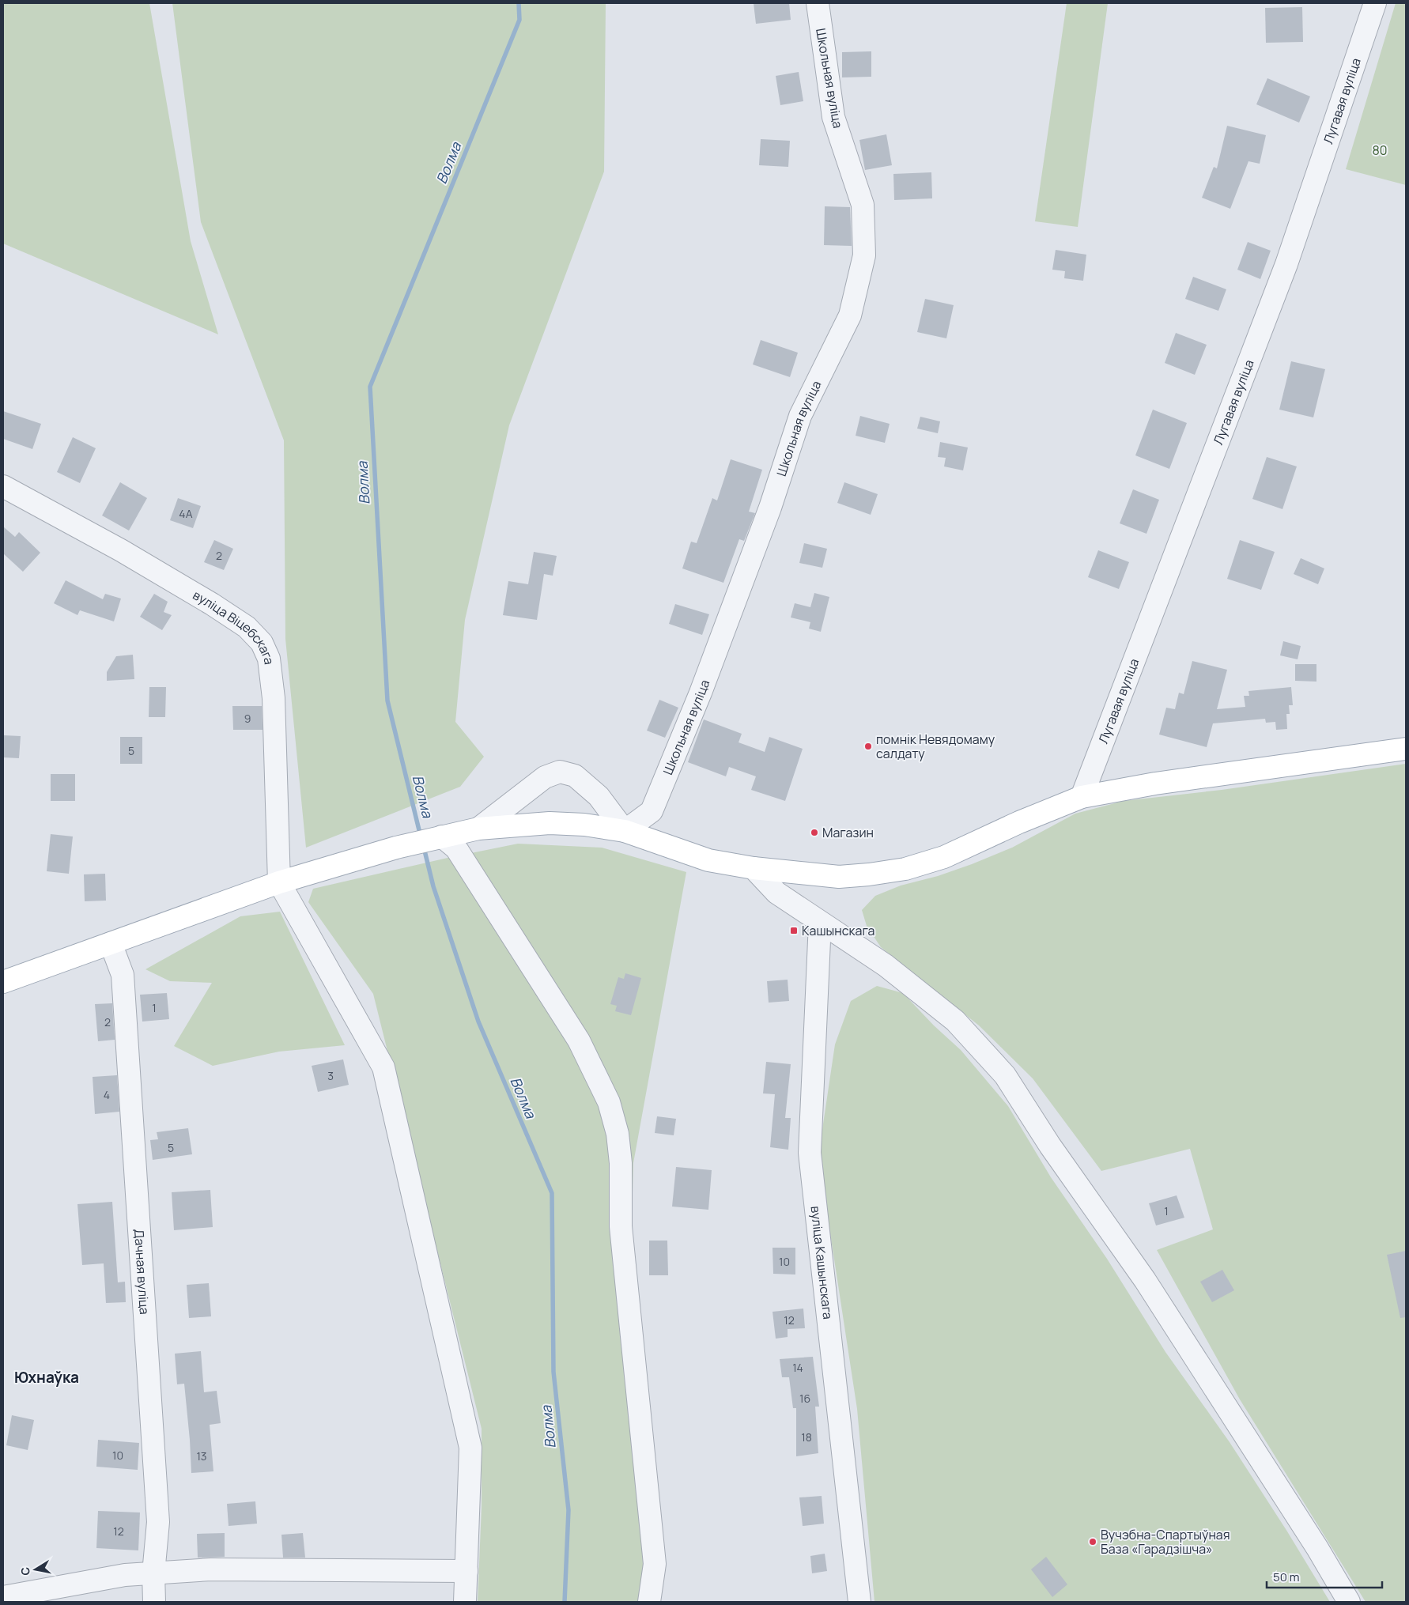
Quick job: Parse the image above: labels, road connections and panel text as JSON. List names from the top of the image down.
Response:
{
  "streets": {
    "street": [
      "Школьная вуліца",
      "Лугавая вуліца",
      "вуліца Віцебскага",
      "вуліца Кашынскага",
      "Дачная вуліца"
    ]
  },
  "districts": ["Юхнаўка"],
  "water": ["Волма"],
  "parks": ["80"],
  "places": {
    "other": ["помнік Невядомаму салдату", "Магазин", "Вучэбна-Спартыўная База «Гарадзішча»"],
    "transit": ["Кашынскага"]
  },
  "house_numbers": [
    "4А",
    "2",
    "9",
    "5",
    "1",
    "2",
    "3",
    "4",
    "5",
    "1",
    "10",
    "12",
    "14",
    "16",
    "18",
    "10",
    "13",
    "12"
  ],
  "scale_bar": "50 m",
  "north": "left"
}
